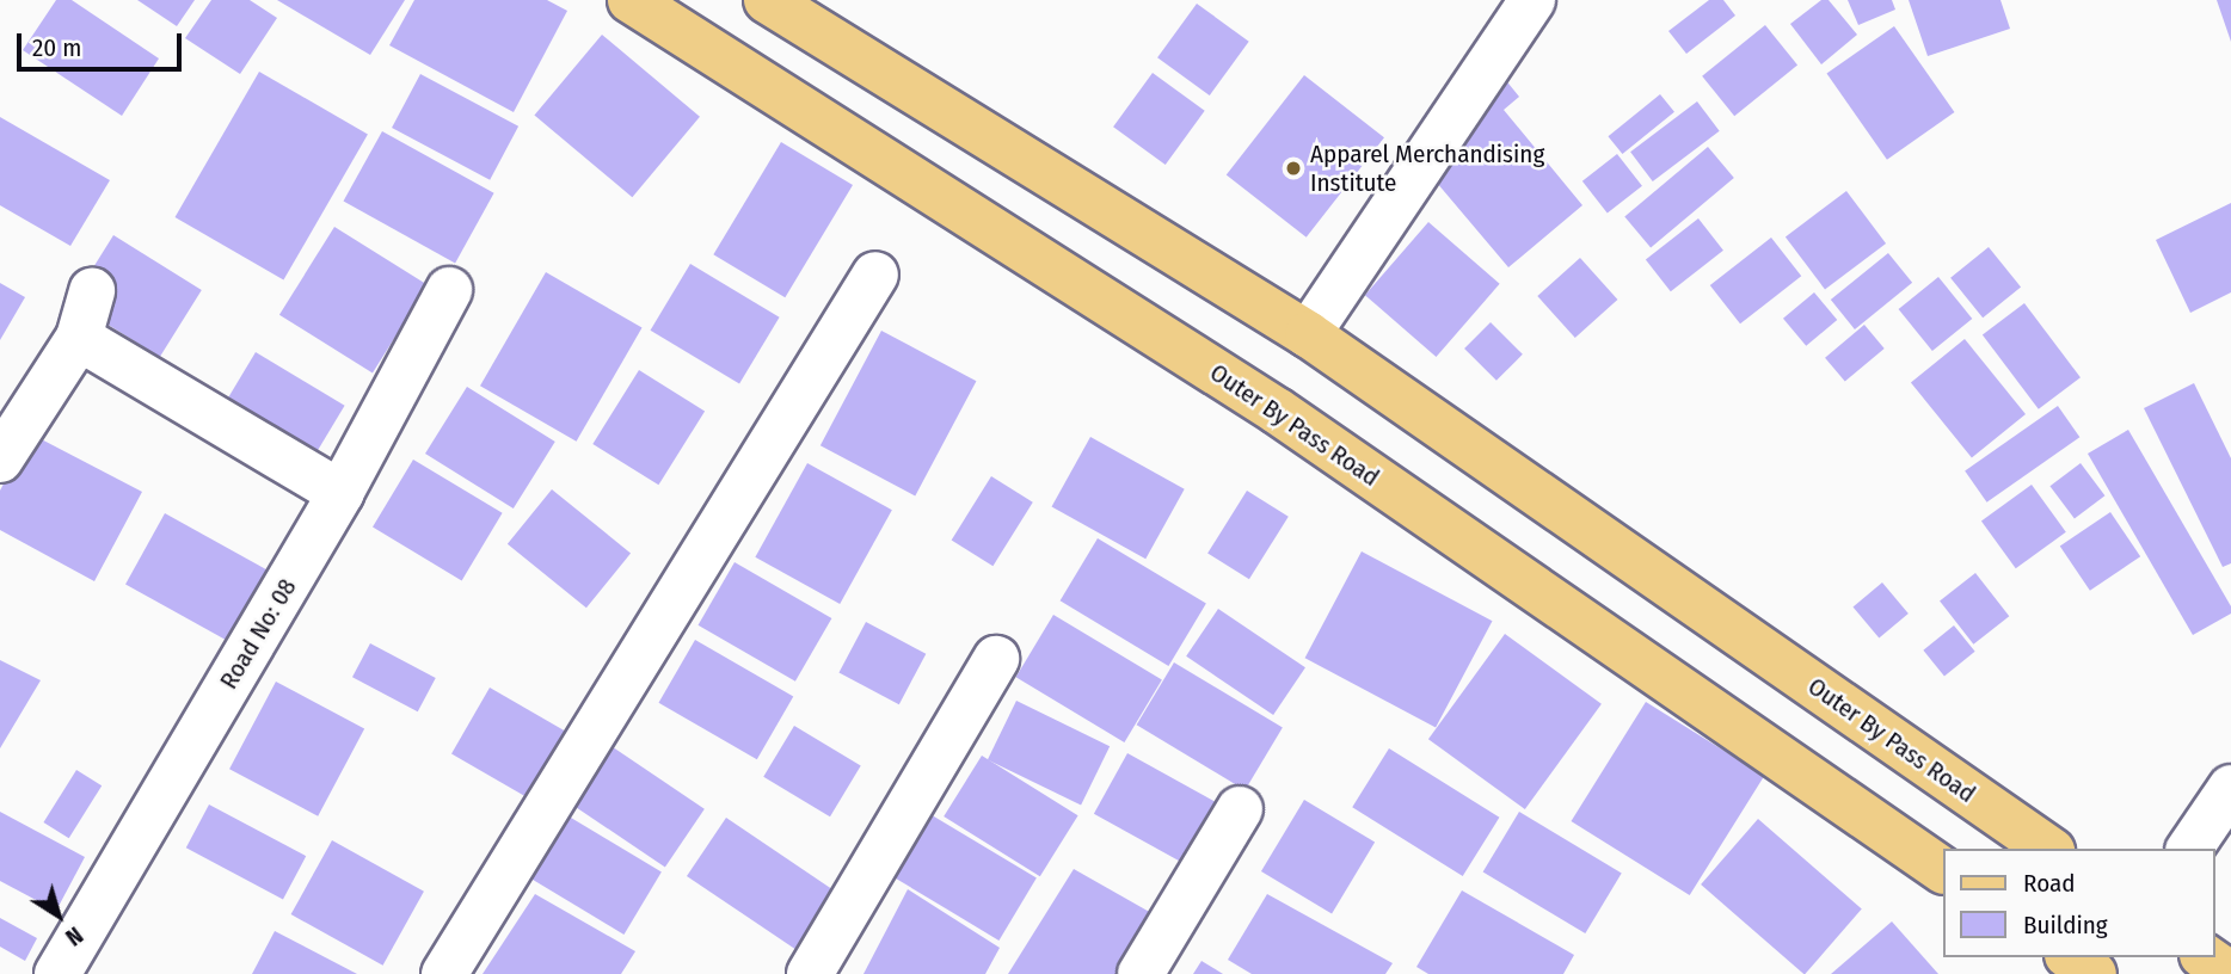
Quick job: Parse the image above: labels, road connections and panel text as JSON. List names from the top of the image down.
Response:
{
  "streets": {
    "main road": ["Outer By Pass Road"],
    "street": ["Road No: 08"]
  },
  "places": ["Apparel Merchandising Institute"],
  "legend": ["Road", "Building"],
  "scale_bar": "20 m",
  "north": "bottom right"
}
